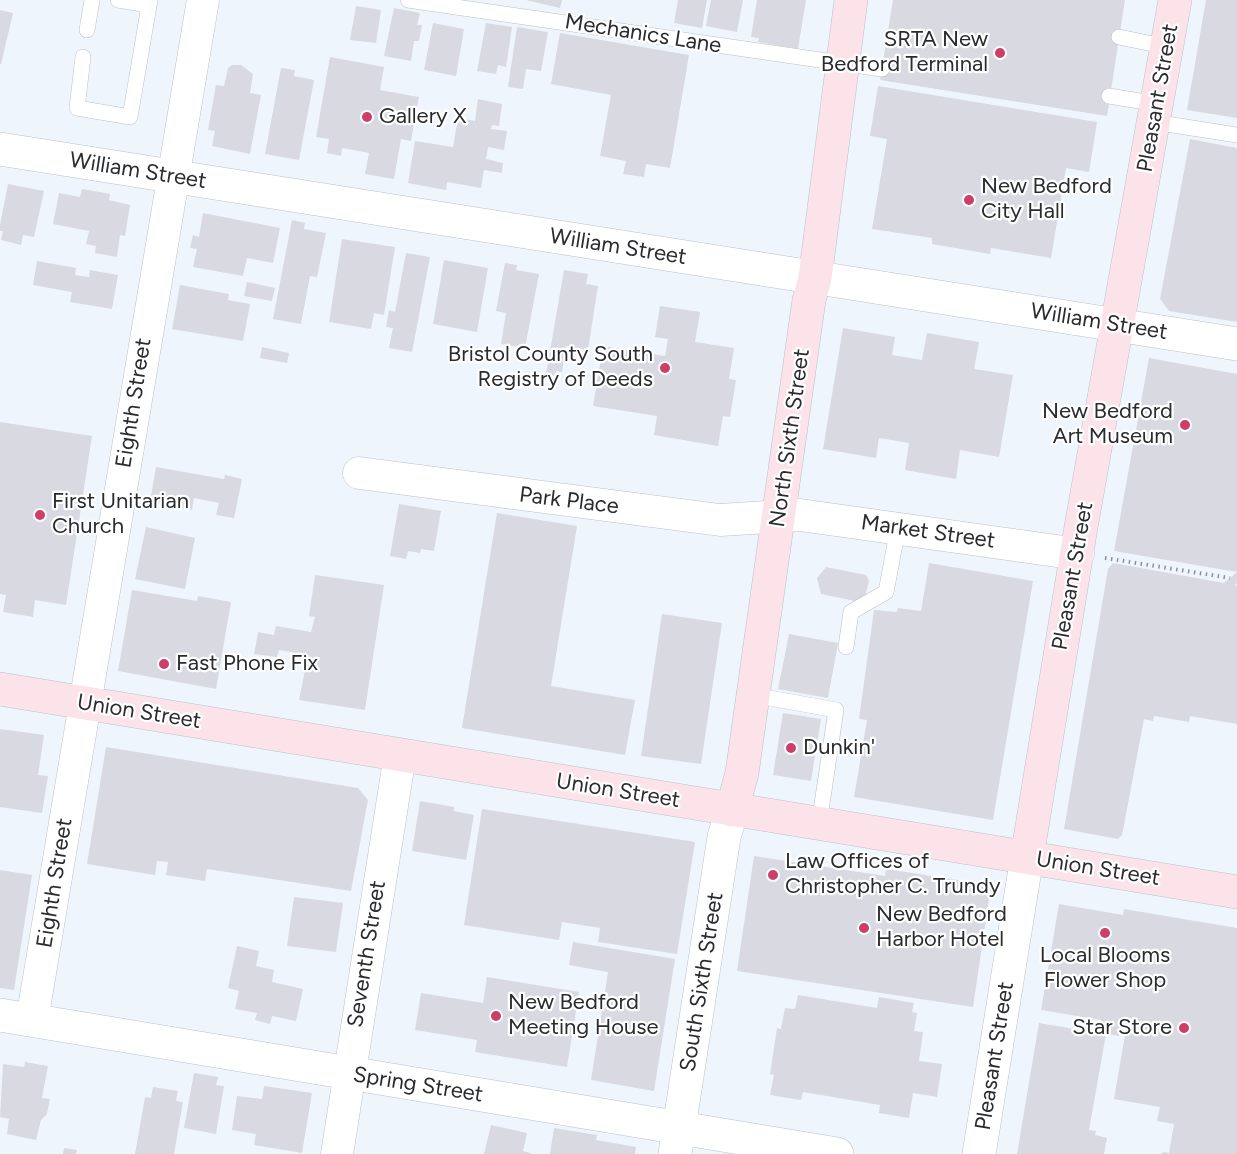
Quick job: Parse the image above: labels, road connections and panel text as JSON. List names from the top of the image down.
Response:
{
  "streets": {
    "main road": ["Pleasant Street", "North Sixth Street", "Union Street"],
    "street": [
      "William Street",
      "Eighth Street",
      "Park Place",
      "Market Street",
      "Seventh Street",
      "South Sixth Street",
      "Spring Street"
    ],
    "lane": ["Mechanics Lane"]
  },
  "crossings": [
    ["Mechanics Lane", "North Sixth Street"],
    ["Pleasant Street", "William Street"],
    ["Pleasant Street", "Market Street"],
    ["Pleasant Street", "Union Street"],
    ["William Street", "Eighth Street"],
    ["William Street", "North Sixth Street"],
    ["Eighth Street", "Union Street"],
    ["Eighth Street", "Spring Street"],
    ["North Sixth Street", "Park Place"],
    ["North Sixth Street", "Market Street"],
    ["North Sixth Street", "Union Street"],
    ["North Sixth Street", "South Sixth Street"],
    ["Park Place", "Market Street"],
    ["Union Street", "Seventh Street"],
    ["Union Street", "South Sixth Street"],
    ["Seventh Street", "Spring Street"],
    ["South Sixth Street", "Spring Street"]
  ],
  "places": [
    "SRTA New Bedford Terminal",
    "Gallery X",
    "New Bedford City Hall",
    "Bristol County South Registry of Deeds",
    "New Bedford Art Museum",
    "First Unitarian Church",
    "Fast Phone Fix",
    "Dunkin'",
    "Law Offices of Christopher C. Trundy",
    "New Bedford Harbor Hotel",
    "Local Blooms Flower Shop",
    "New Bedford Meeting House",
    "Star Store"
  ]
}
